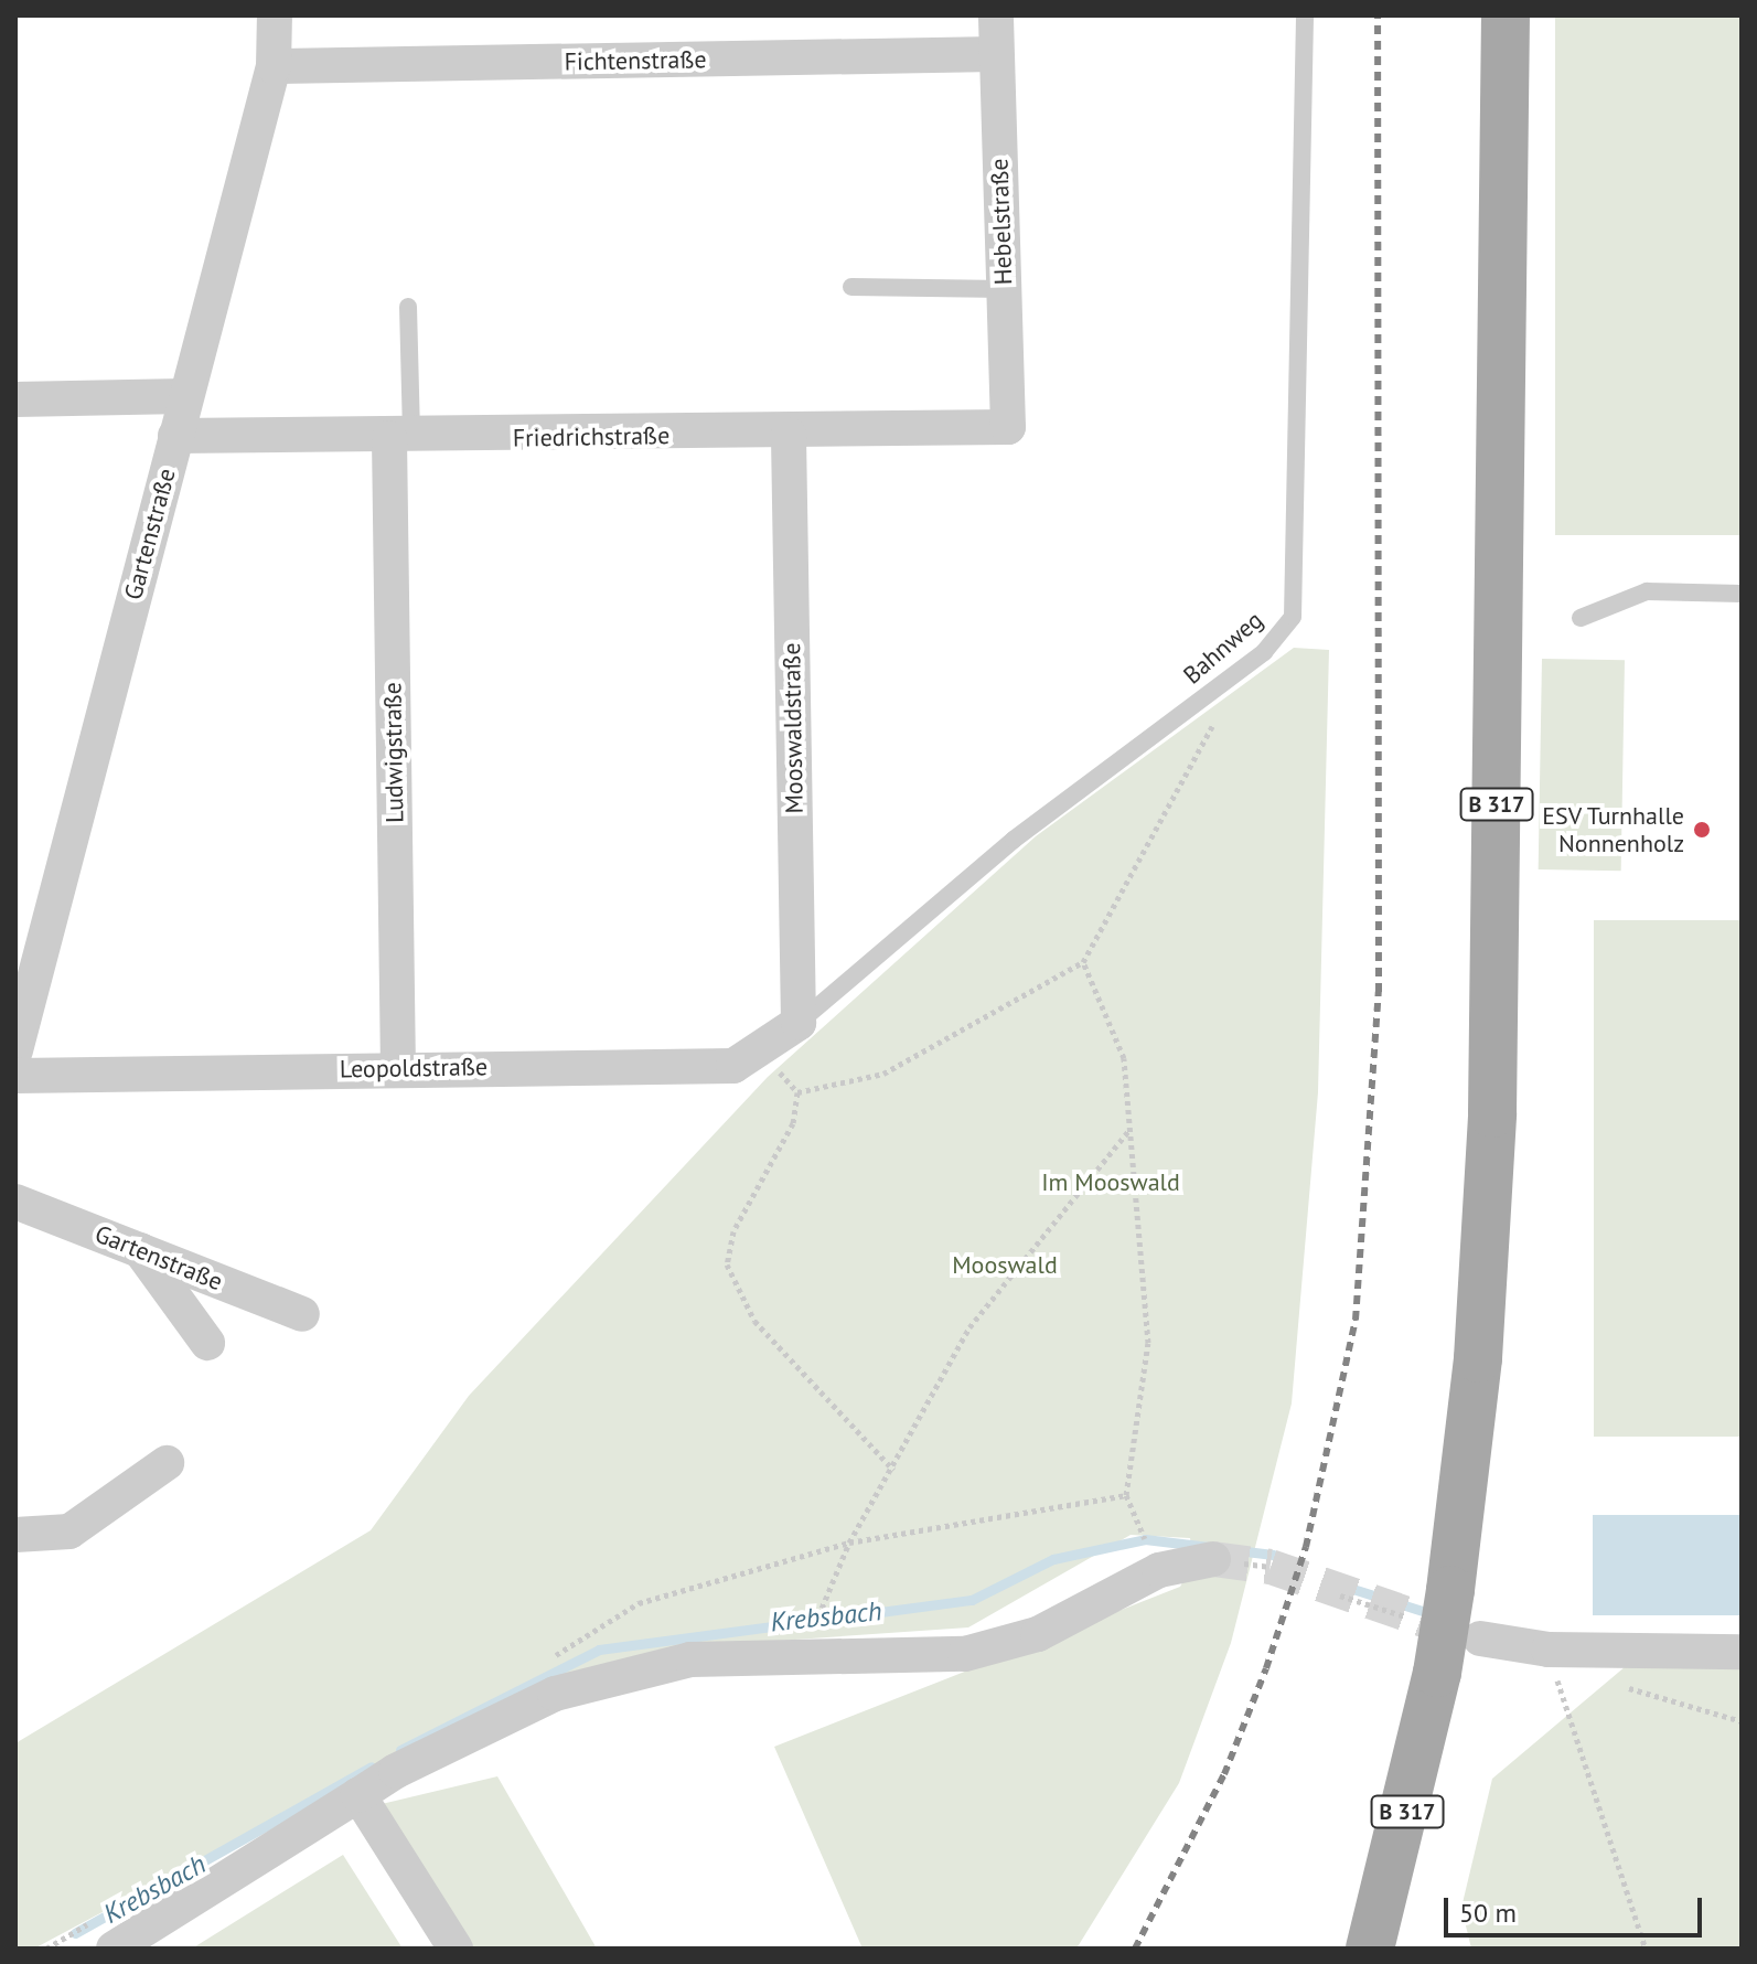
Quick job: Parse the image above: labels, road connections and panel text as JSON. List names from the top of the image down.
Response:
{
  "streets": {
    "main road": ["B 317"],
    "street": [
      "Fichtenstraße",
      "Hebelstraße",
      "Friedrichstraße",
      "Gartenstraße",
      "Mooswaldstraße",
      "Ludwigstraße",
      "Leopoldstraße"
    ],
    "lane": ["Bahnweg"]
  },
  "crossings": [
    ["Fichtenstraße", "Hebelstraße"],
    ["Fichtenstraße", "Gartenstraße"],
    ["Hebelstraße", "Friedrichstraße"],
    ["Friedrichstraße", "Gartenstraße"],
    ["Friedrichstraße", "Mooswaldstraße"],
    ["Friedrichstraße", "Ludwigstraße"],
    ["Bahnweg", "Mooswaldstraße"],
    ["Bahnweg", "Leopoldstraße"],
    ["Mooswaldstraße", "Leopoldstraße"],
    ["Ludwigstraße", "Leopoldstraße"]
  ],
  "water": ["Krebsbach"],
  "parks": ["Im Mooswald", "Mooswald"],
  "places": ["ESV Turnhalle Nonnenholz"],
  "scale_bar": "50 m"
}
